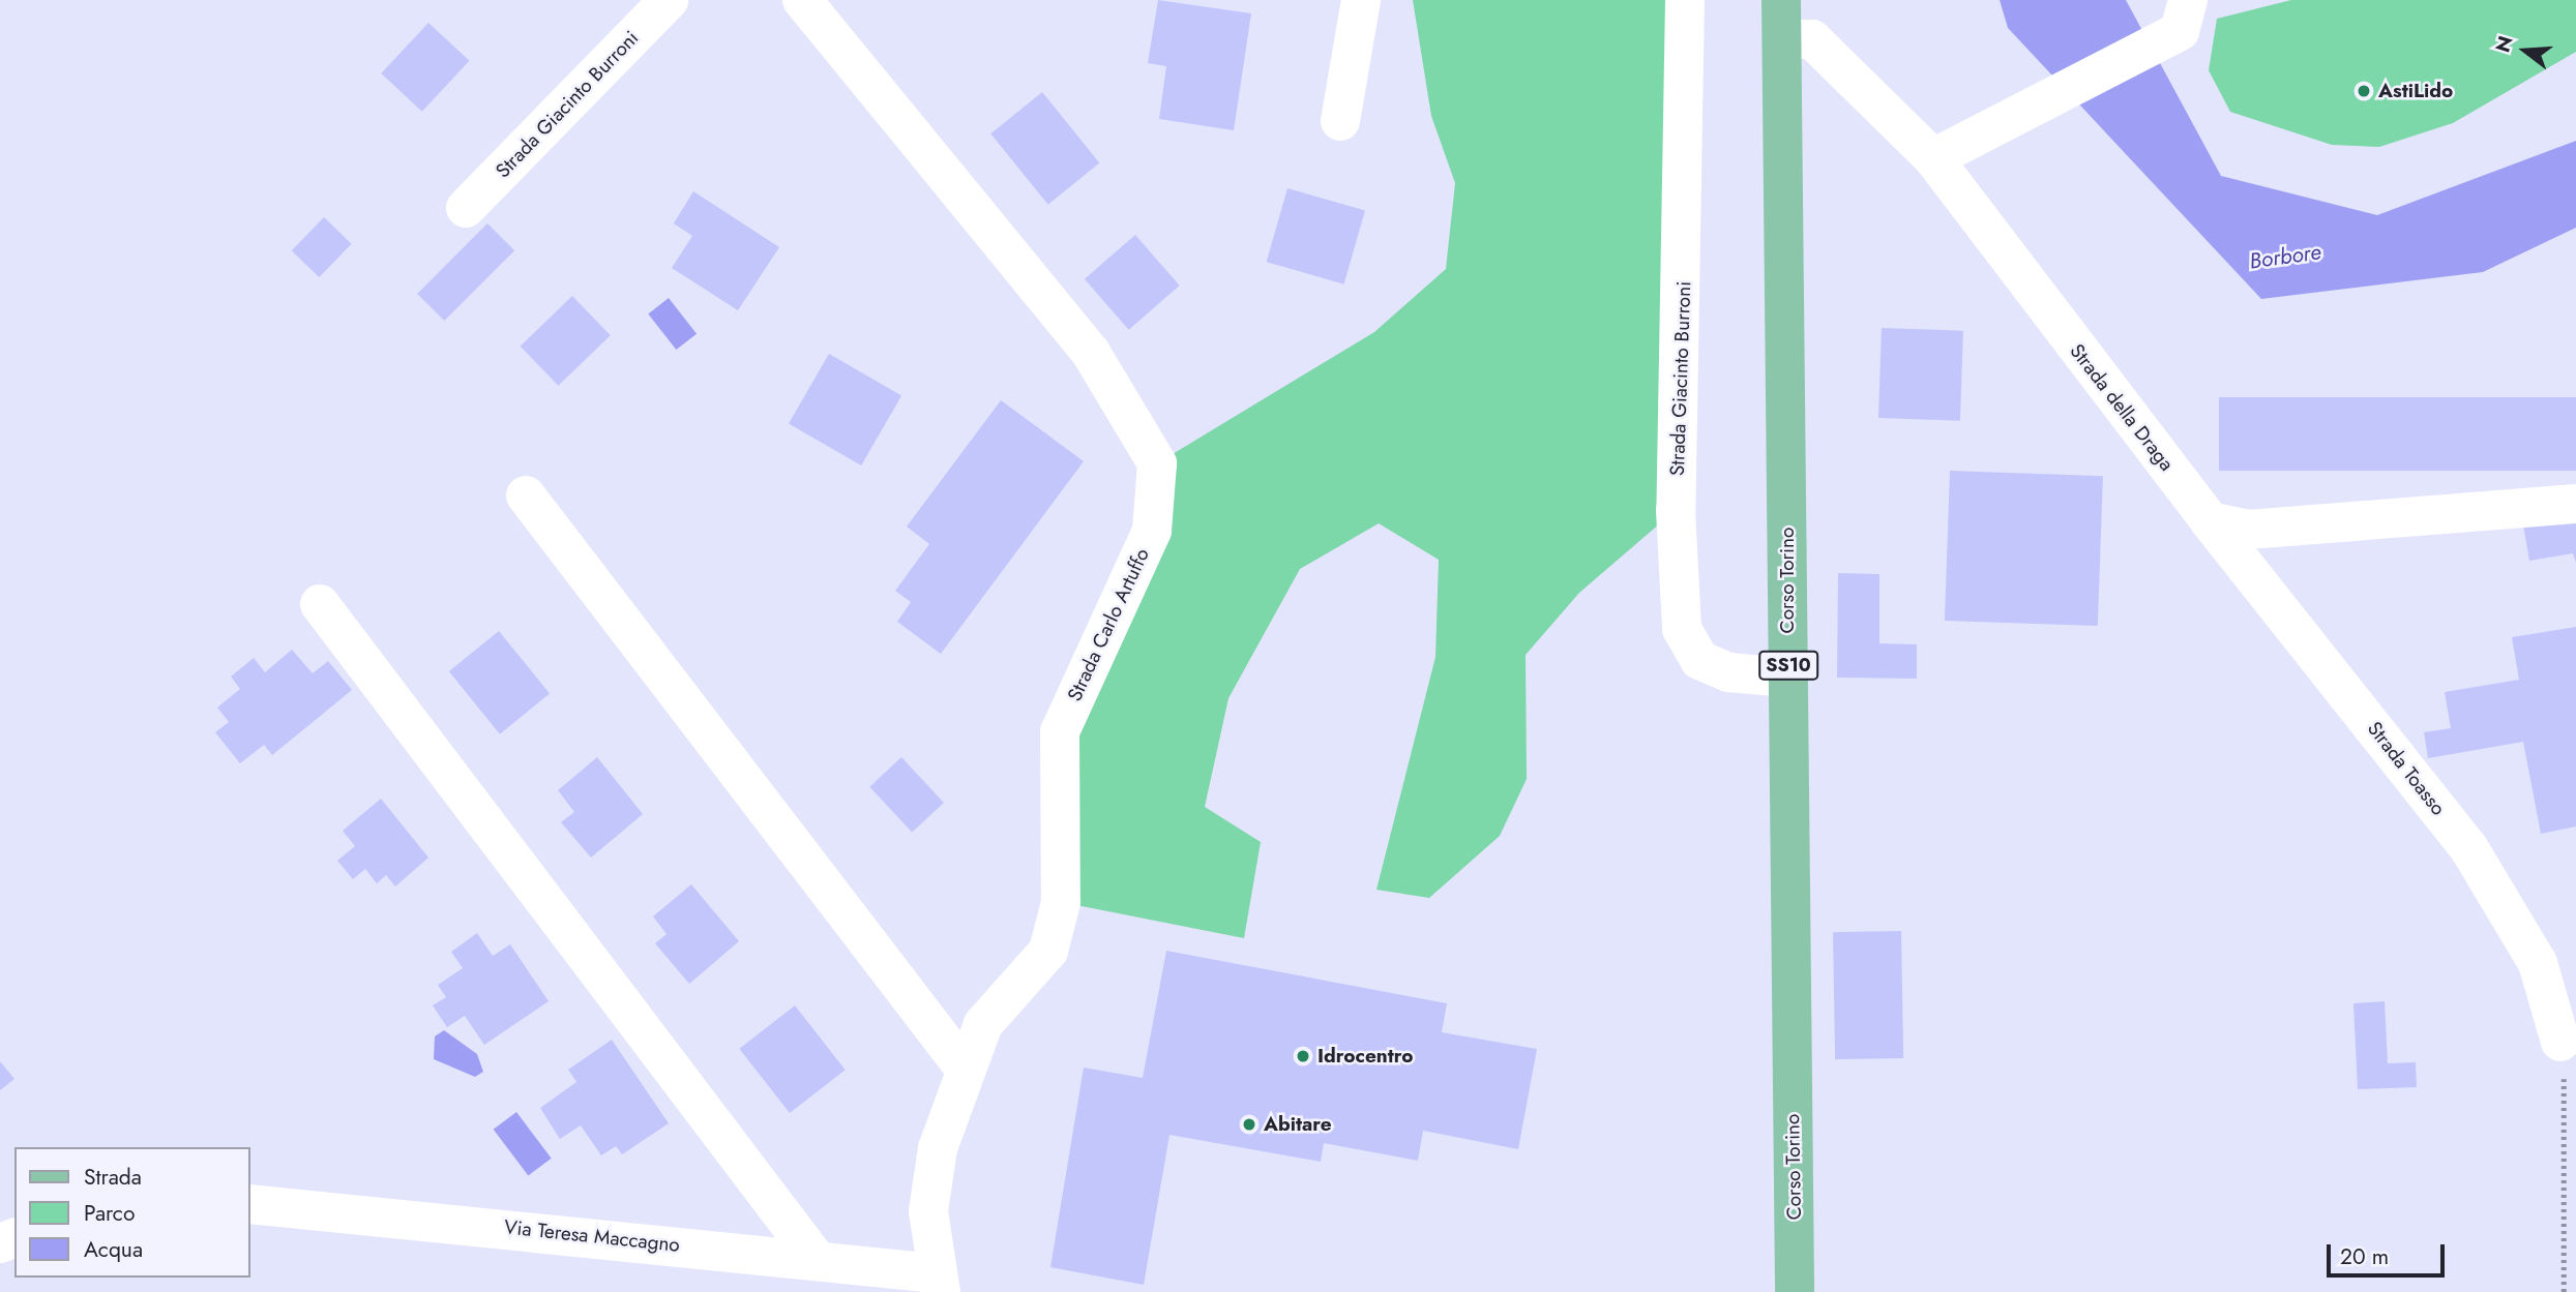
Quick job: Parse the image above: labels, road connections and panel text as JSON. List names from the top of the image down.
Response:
{
  "streets": {
    "main road": ["Corso Torino", "SS10"],
    "street": [
      "Strada Giacinto Burroni",
      "Strada della Draga",
      "Strada Carlo Artuffo",
      "Strada Toasso",
      "Via Teresa Maccagno"
    ]
  },
  "crossings": [
    ["Strada Giacinto Burroni", "Corso Torino"],
    ["Strada della Draga", "Corso Torino"],
    ["Strada della Draga", "Strada Toasso"],
    ["Strada Carlo Artuffo", "Via Teresa Maccagno"]
  ],
  "water": ["Borbore"],
  "places": ["AstiLido", "Idrocentro", "Abitare"],
  "legend": ["Strada", "Parco", "Acqua"],
  "scale_bar": "20 m",
  "north": "left"
}
